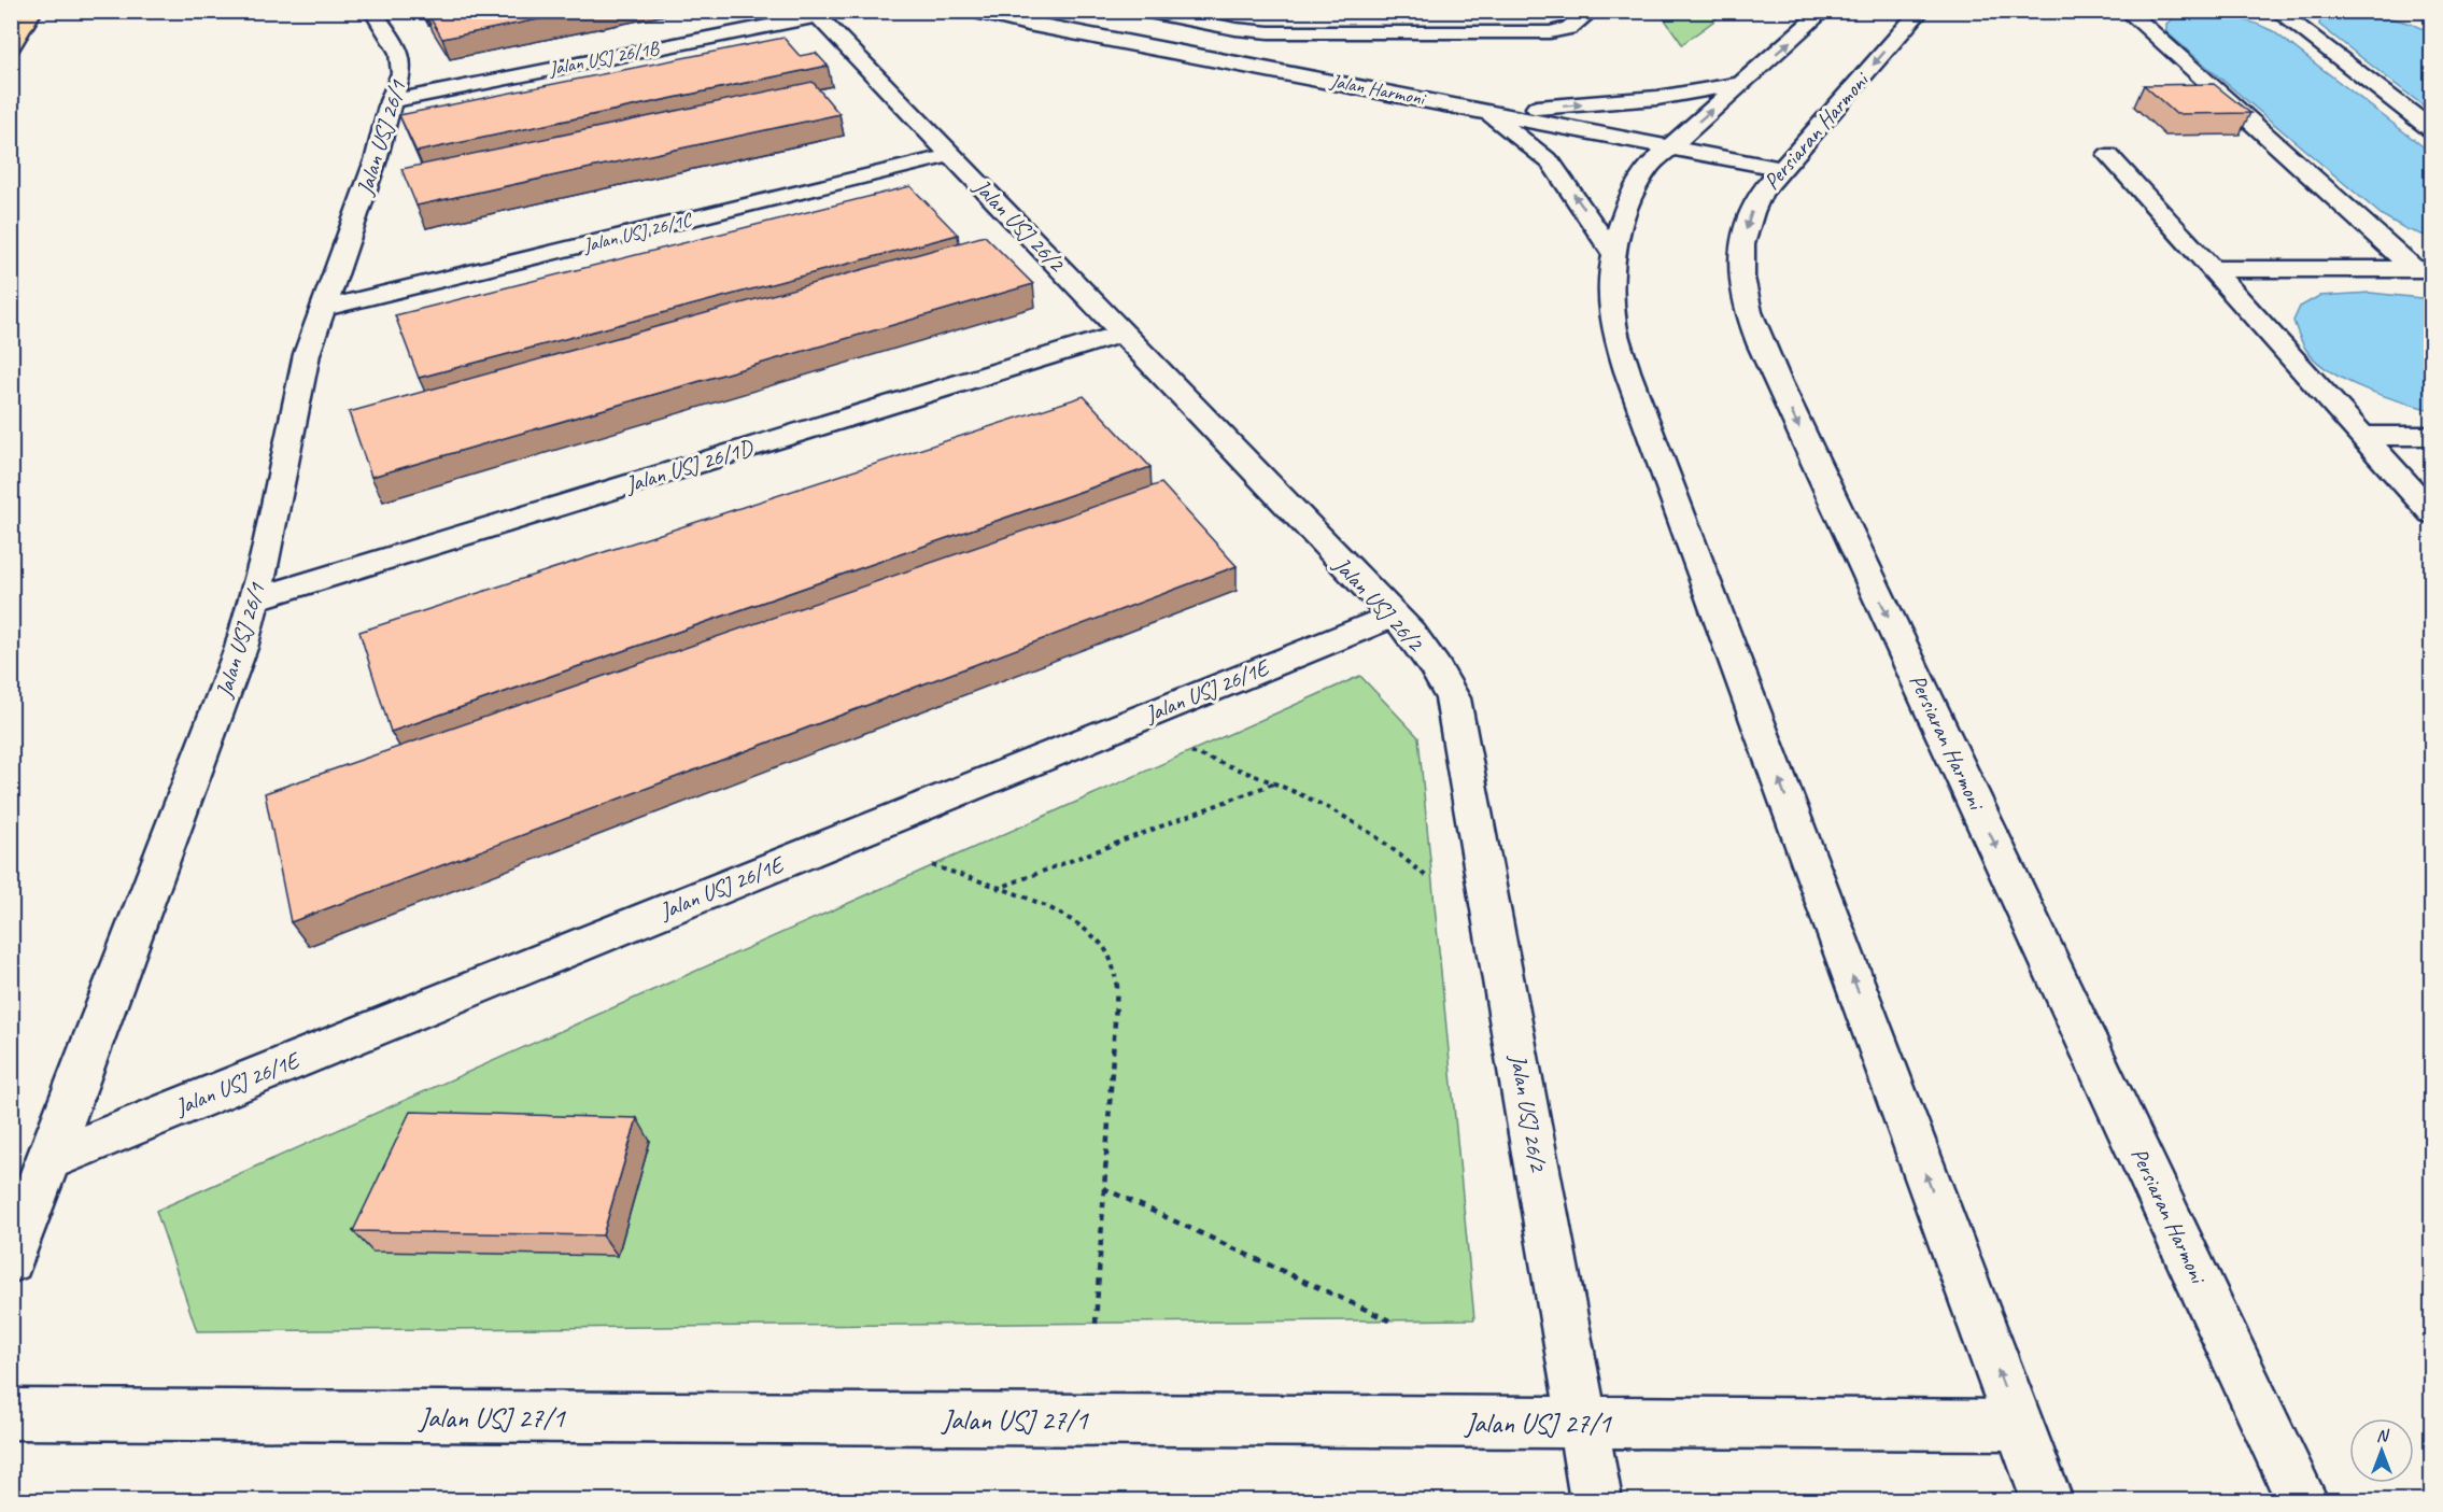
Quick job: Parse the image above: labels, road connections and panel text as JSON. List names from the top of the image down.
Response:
{
  "streets": {
    "street": [
      "Jalan USJ 26/1B",
      "Jalan Harmoni",
      "Persiaran Harmoni",
      "Jalan USJ 26/1",
      "Jalan USJ 26/2",
      "Jalan USJ 26/1C",
      "Jalan USJ 26/1D",
      "Jalan USJ 26/1E",
      "Jalan USJ 27/1"
    ]
  },
  "crossings": [
    ["Jalan USJ 26/1B", "Jalan USJ 26/1"],
    ["Jalan USJ 26/1B", "Jalan USJ 26/2"],
    ["Jalan Harmoni", "Persiaran Harmoni"],
    ["Jalan USJ 26/1", "Jalan USJ 26/1C"],
    ["Jalan USJ 26/1", "Jalan USJ 26/1D"],
    ["Jalan USJ 26/1", "Jalan USJ 26/1E"],
    ["Jalan USJ 26/2", "Jalan USJ 26/1C"],
    ["Jalan USJ 26/2", "Jalan USJ 26/1D"],
    ["Jalan USJ 26/2", "Jalan USJ 26/1E"],
    ["Jalan USJ 26/2", "Jalan USJ 27/1"]
  ],
  "north": "top"
}
